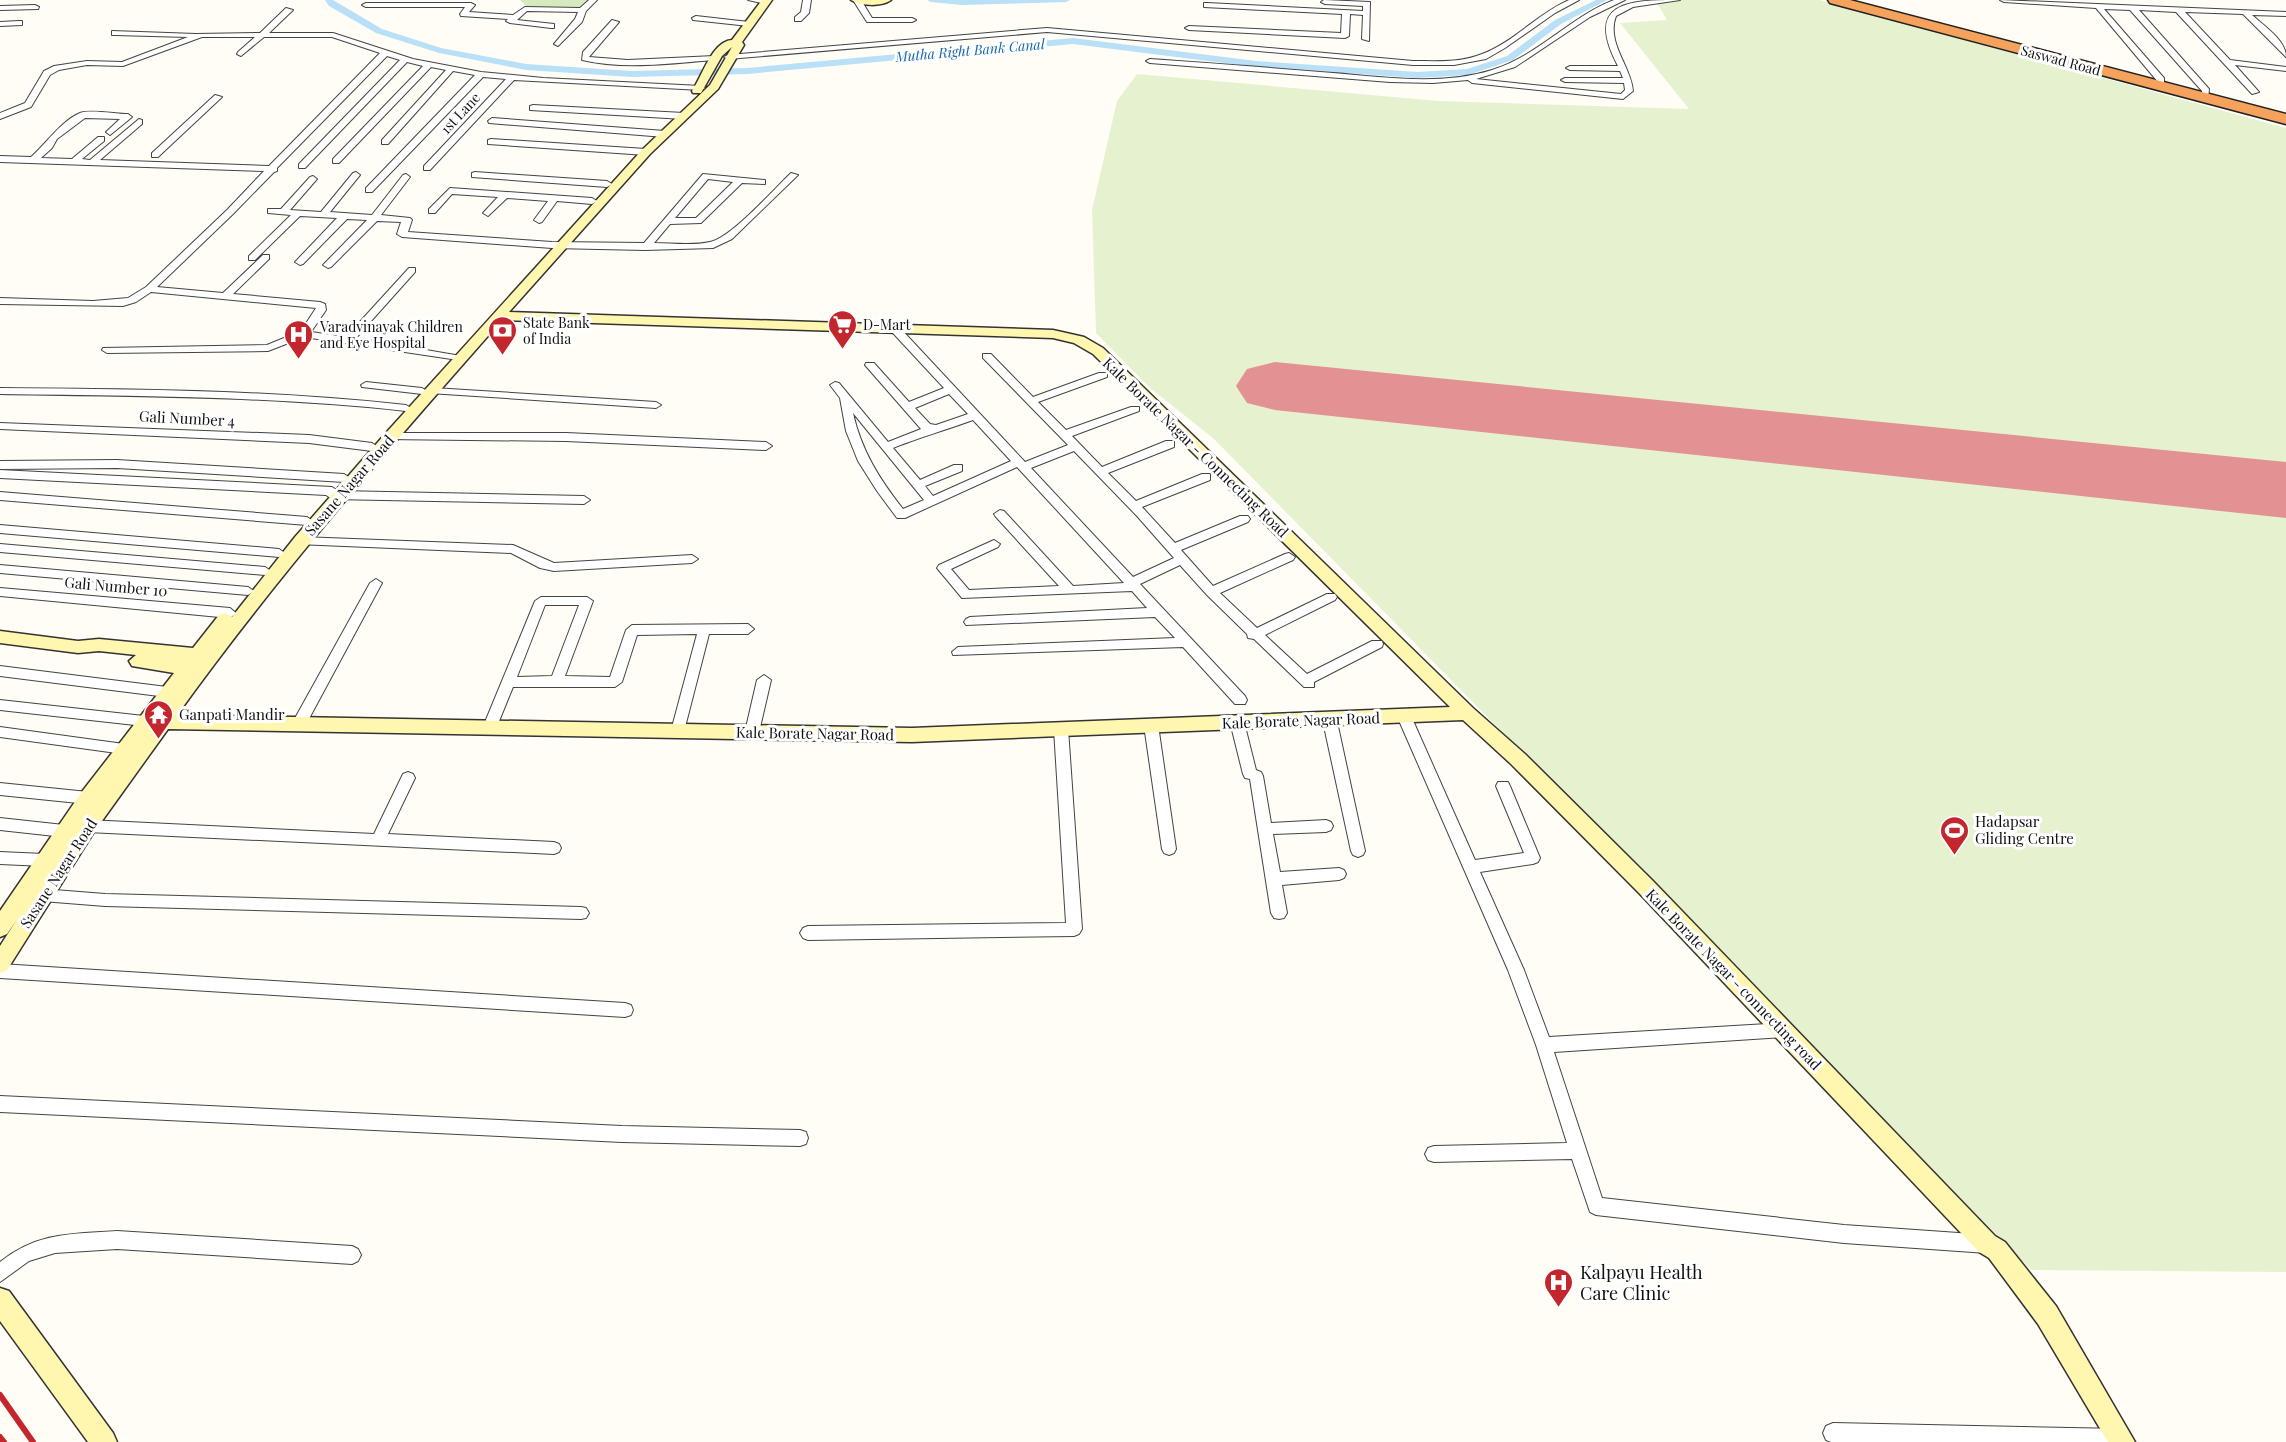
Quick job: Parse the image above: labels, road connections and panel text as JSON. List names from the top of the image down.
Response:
{
  "streets": {
    "highway": ["Saswad Road"],
    "street": [
      "1st Lane",
      "Gali Number 4",
      "Kale Borate Nagar - Connecting Road",
      "Sasane Nagar Road",
      "Gali Number 10",
      "Kale Borate Nagar Road",
      "Kale Borate Nagar - connecting road"
    ]
  },
  "crossings": [
    ["Gali Number 4", "Sasane Nagar Road"],
    ["Kale Borate Nagar - Connecting Road", "Sasane Nagar Road"],
    ["Kale Borate Nagar - Connecting Road", "Kale Borate Nagar Road"],
    ["Kale Borate Nagar - Connecting Road", "Kale Borate Nagar - connecting road"],
    ["Sasane Nagar Road", "Gali Number 10"],
    ["Sasane Nagar Road", "Kale Borate Nagar Road"],
    ["Kale Borate Nagar Road", "Kale Borate Nagar - connecting road"]
  ],
  "water": ["Mutha Right Bank Canal"],
  "places": {
    "supermarket": ["D-Mart"],
    "bank": ["State Bank of India"],
    "hospital": ["Varadvinayak Children and Eye Hospital", "Kalpayu Health Care Clinic"],
    "temple": ["Ganpati Mandir"],
    "sports": ["Hadapsar Gliding Centre"]
  }
}
